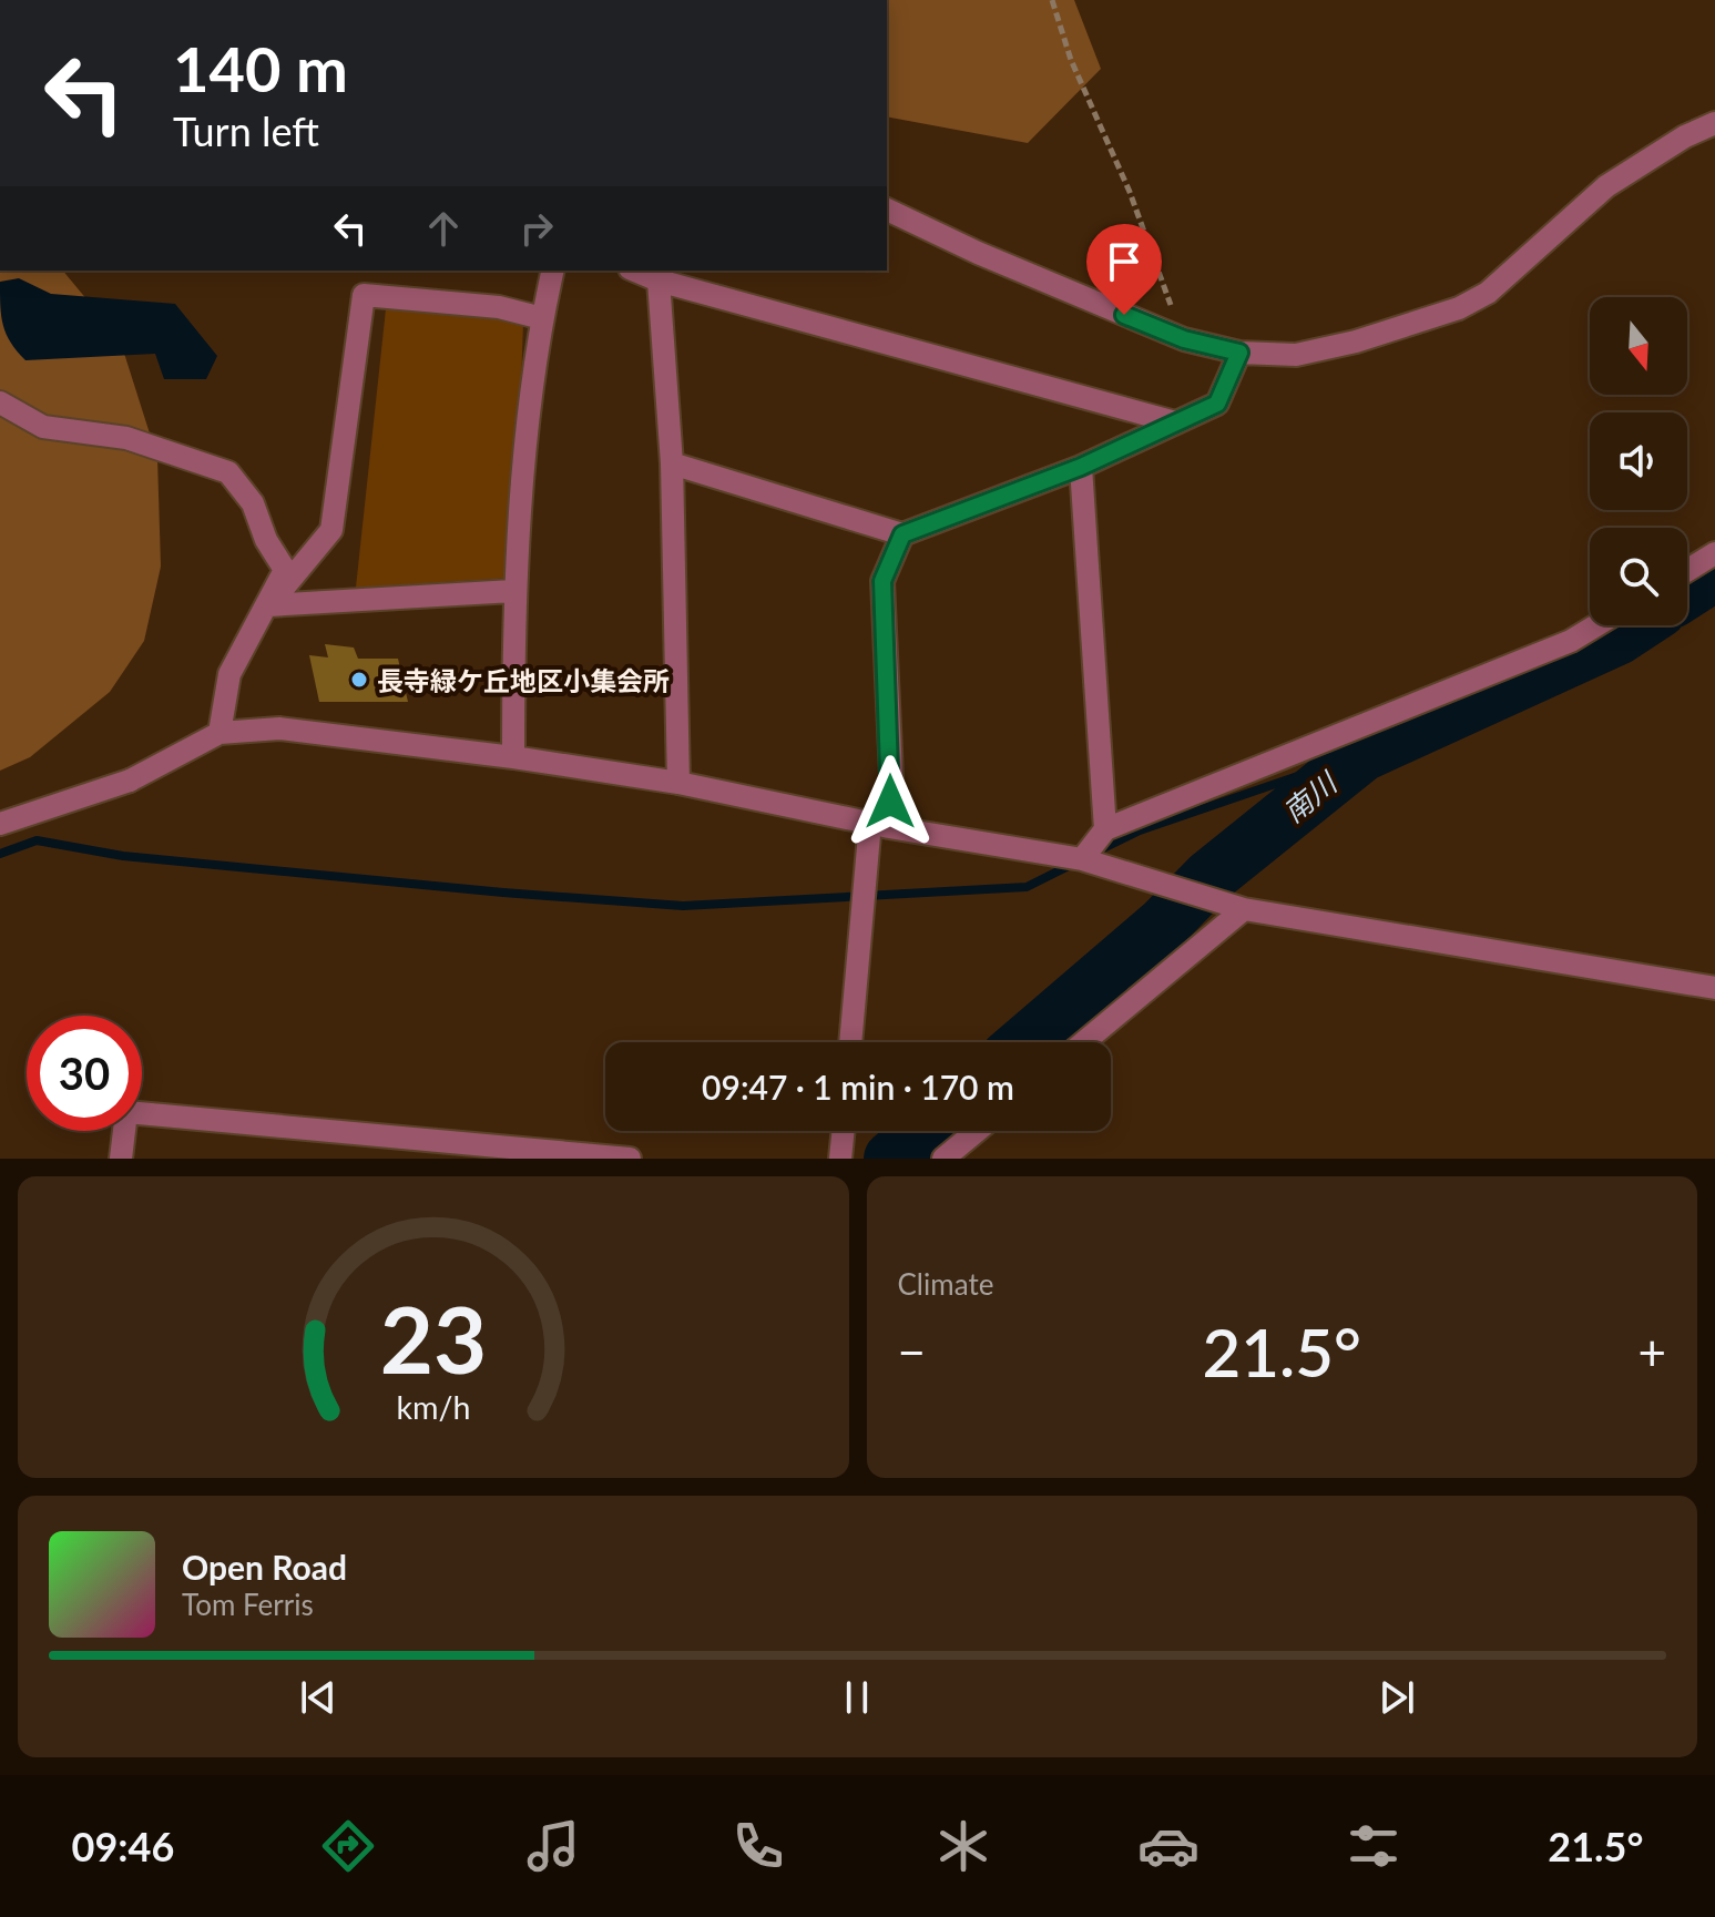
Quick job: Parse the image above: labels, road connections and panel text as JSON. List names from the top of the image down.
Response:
{
  "water": ["南川"],
  "places": ["長寺緑ケ丘地区小集会所"],
  "north": "bottom",
  "page": {
    "turn": ["140 m", "Turn left"],
    "limit": "30",
    "trip": "09:47 · 1 min · 170 m",
    "tile": "Climate",
    "heat": ["−", "21.5°", "+"],
    "song": ["Open Road", "Tom Ferris"],
    "tabs": ["09:46", "21.5°"],
    "gauge": ["23", "km/h"]
  }
}
